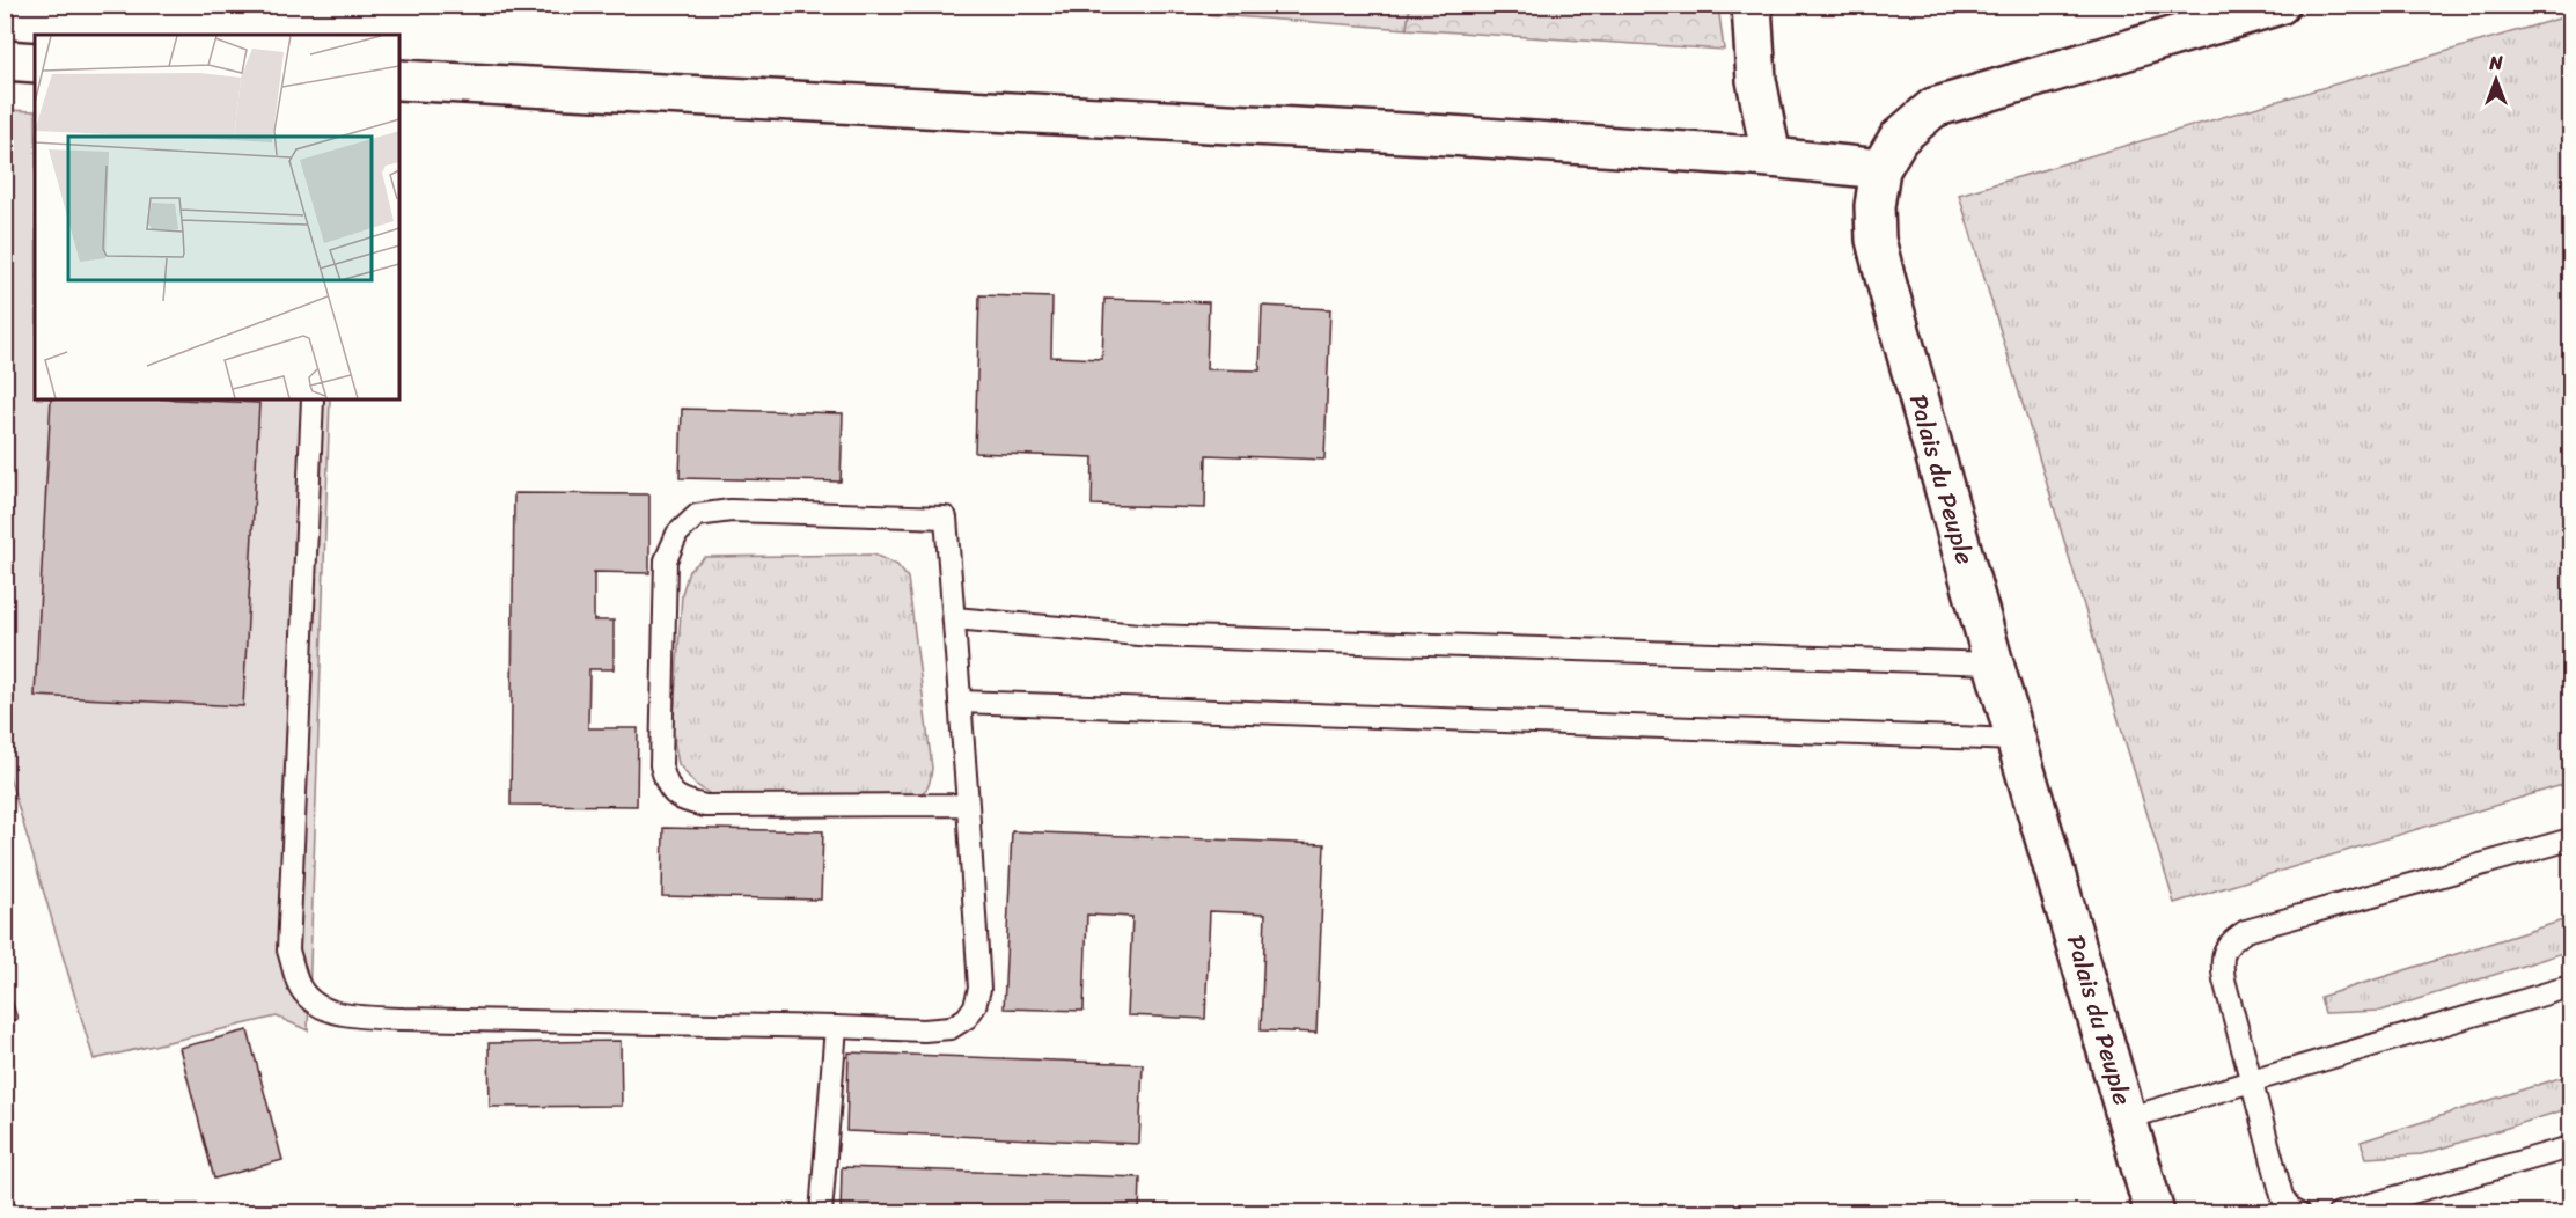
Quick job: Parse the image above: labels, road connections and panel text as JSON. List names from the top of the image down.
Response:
{
  "streets": {
    "street": ["Palais du Peuple"]
  },
  "north": "top"
}
